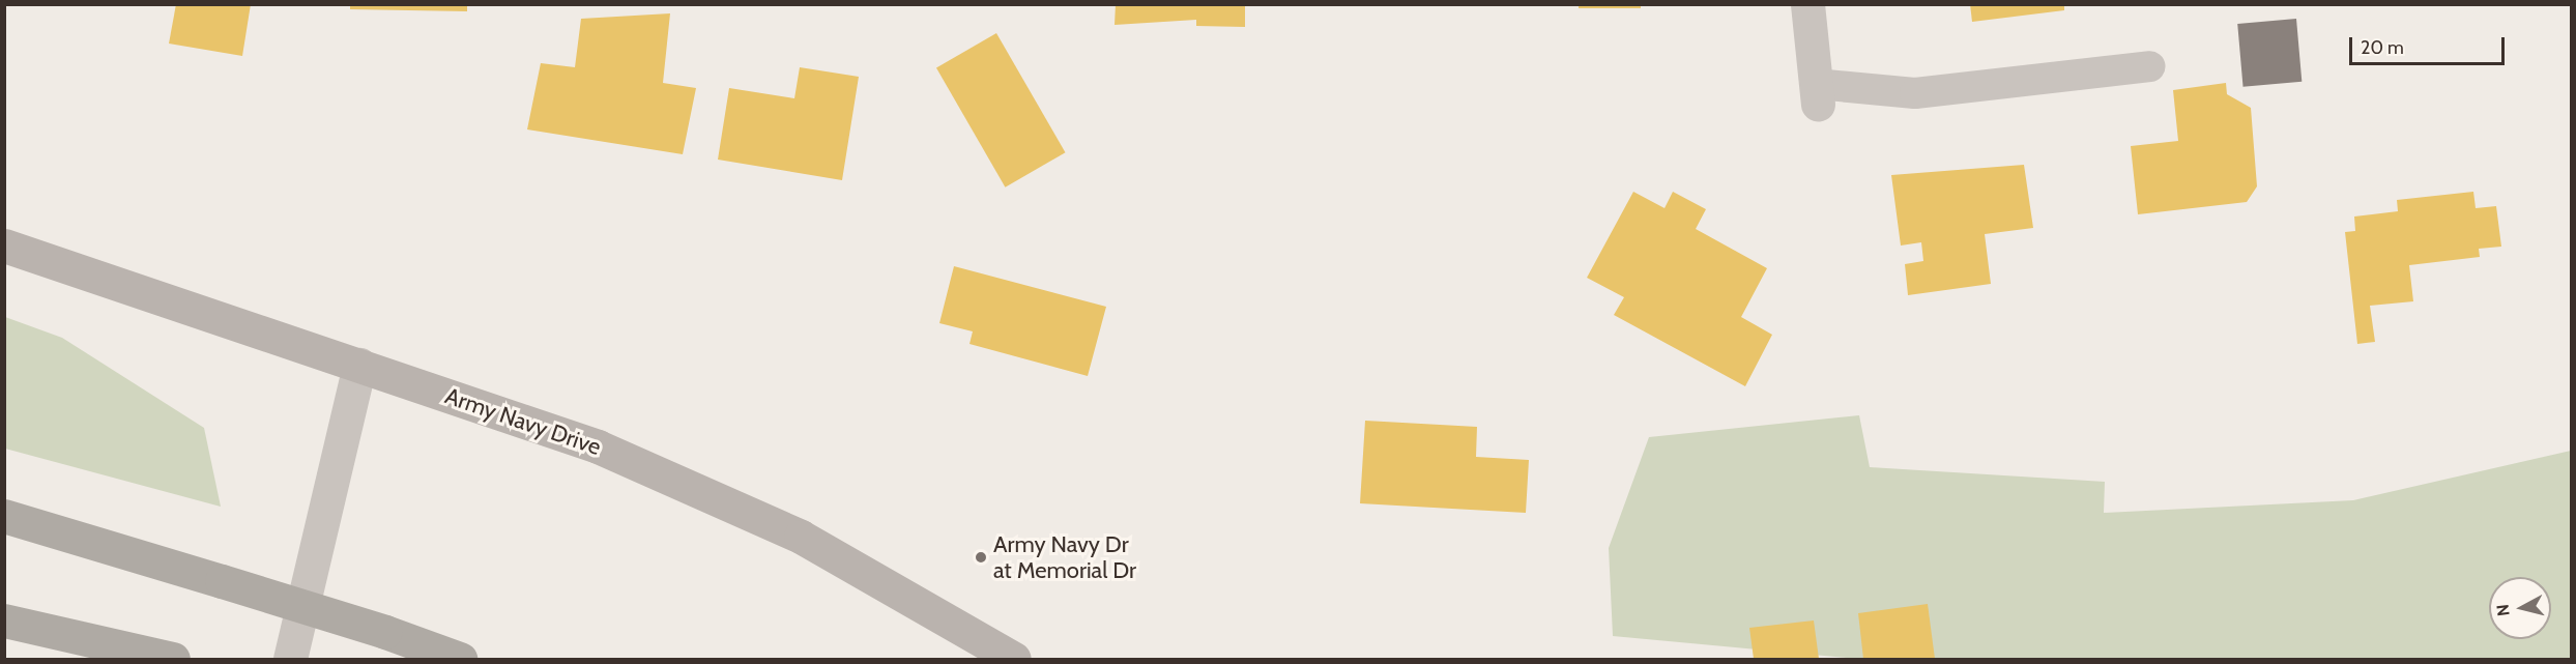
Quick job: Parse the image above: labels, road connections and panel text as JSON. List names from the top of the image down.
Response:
{
  "streets": {
    "street": ["Army Navy Drive"]
  },
  "places": ["Army Navy Dr at Memorial Dr"],
  "scale_bar": "20 m",
  "north": "left"
}
